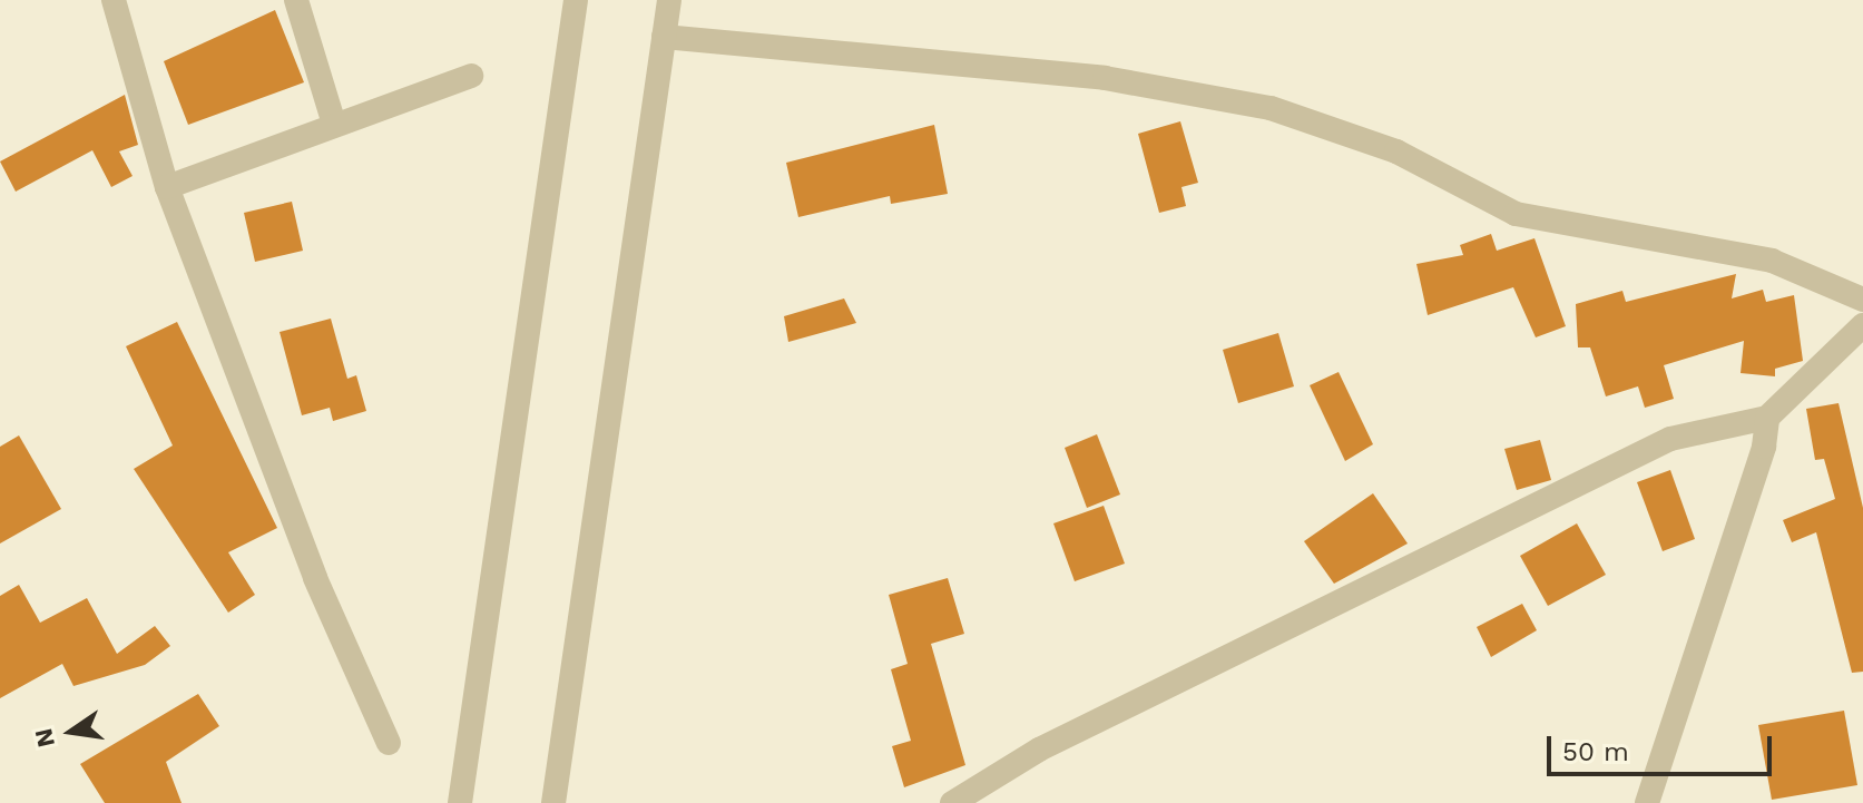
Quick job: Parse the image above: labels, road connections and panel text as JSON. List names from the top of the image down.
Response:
{
  "scale_bar": "50 m",
  "north": "left"
}
